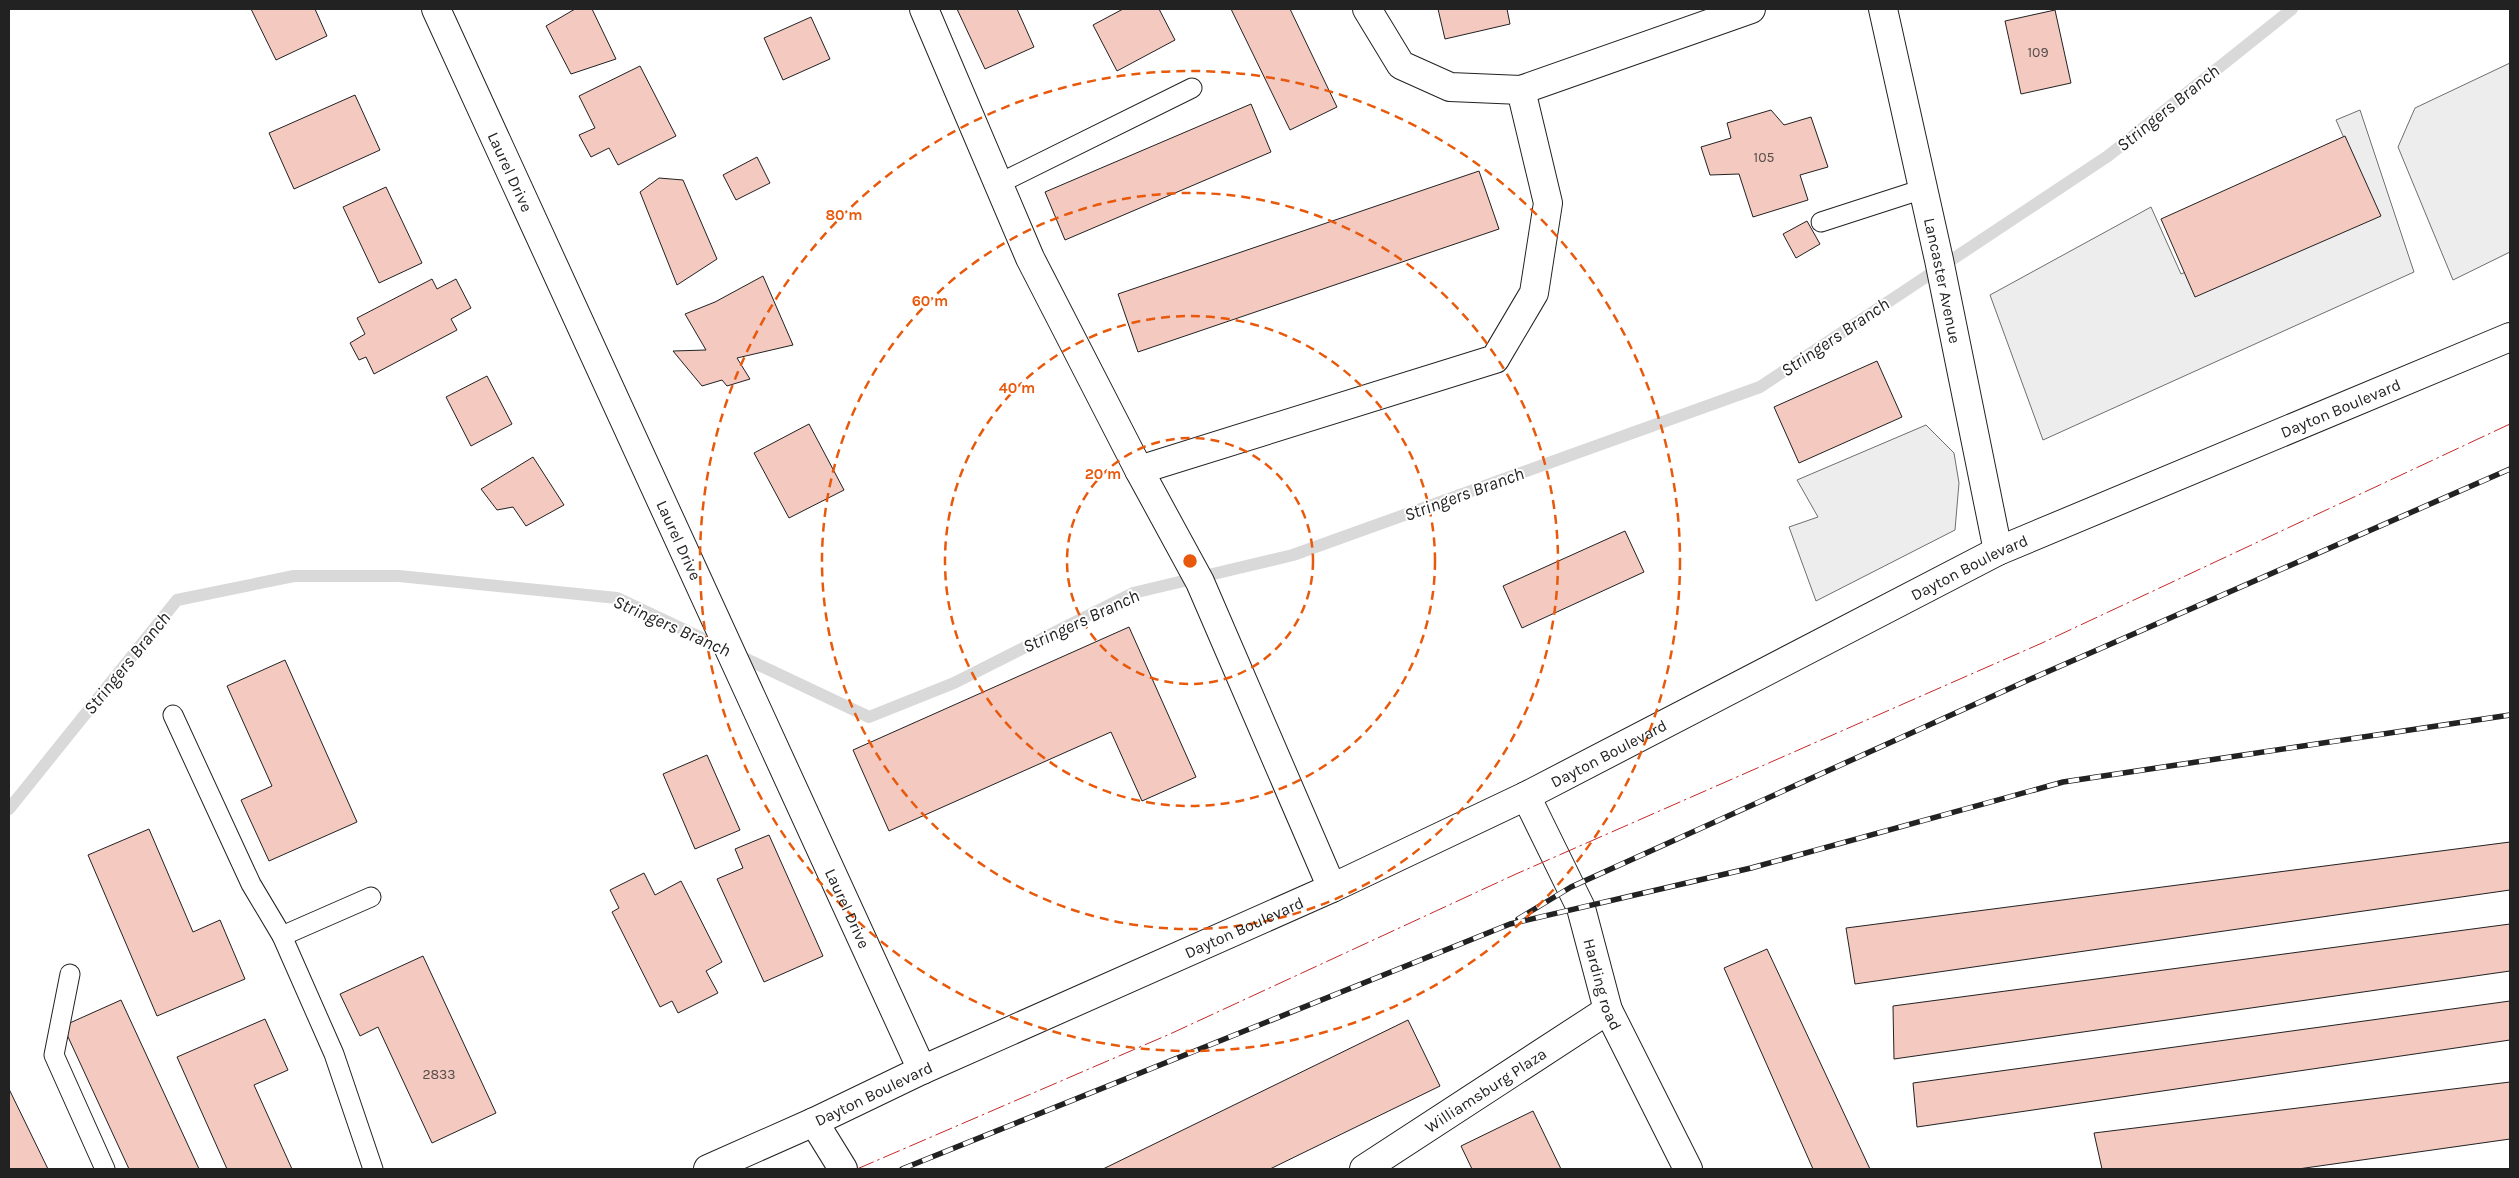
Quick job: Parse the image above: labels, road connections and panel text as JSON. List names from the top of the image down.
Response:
{
  "streets": {
    "street": [
      "Laurel Drive",
      "Lancaster Avenue",
      "Dayton Boulevard",
      "Harding road",
      "Williamsburg Plaza"
    ]
  },
  "crossings": [
    ["Laurel Drive", "Dayton Boulevard"],
    ["Lancaster Avenue", "Dayton Boulevard"],
    ["Dayton Boulevard", "Harding road"],
    ["Harding road", "Williamsburg Plaza"]
  ],
  "water": ["Stringers Branch"],
  "house_numbers": ["109", "105", "2833"],
  "rings": [
    "80 m",
    "60 m",
    "40 m",
    "20 m"
  ]
}
